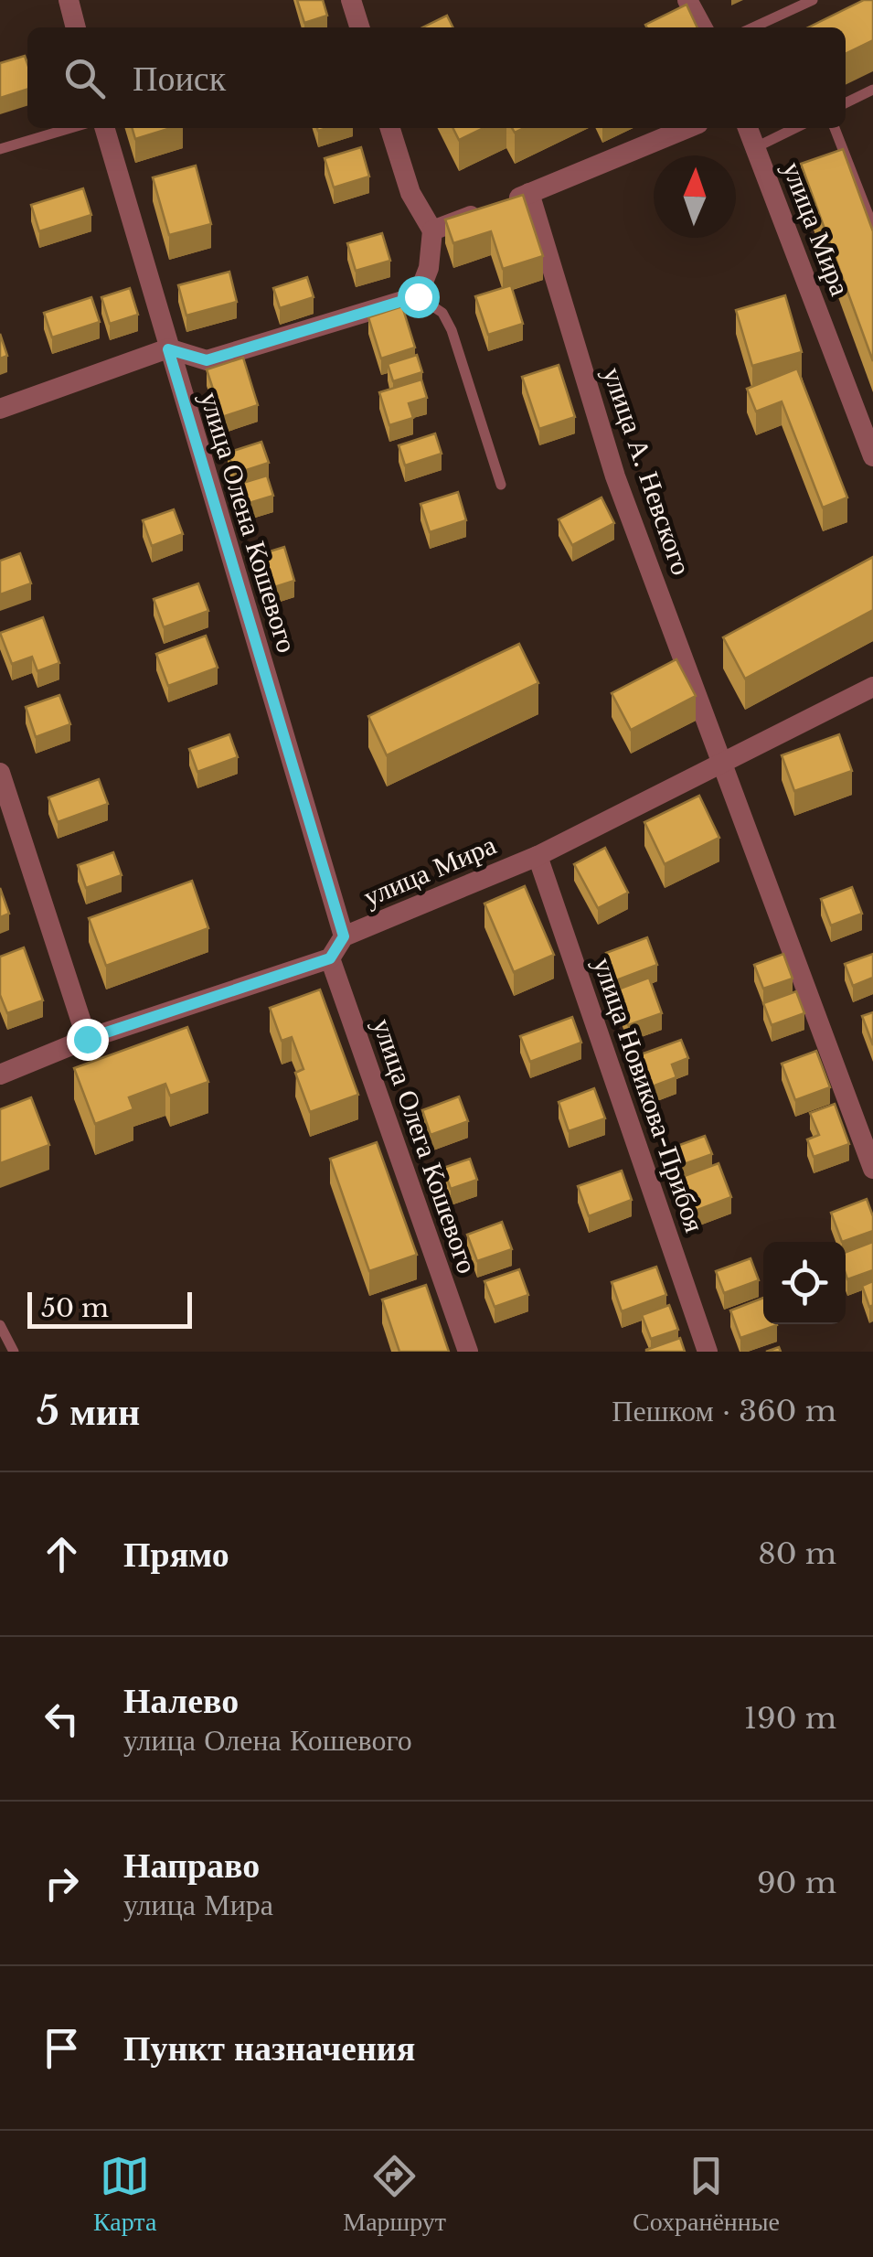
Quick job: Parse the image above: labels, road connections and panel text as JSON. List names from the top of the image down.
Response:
{
  "streets": {
    "street": [
      "улица Мира",
      "улица А. Невского",
      "улица Олена Кошевого",
      "улица Новикова-Прибоя",
      "улица Олега Кошевого"
    ]
  },
  "crossings": [
    ["улица Мира", "улица А. Невского"],
    ["улица Мира", "улица Олена Кошевого"],
    ["улица Мира", "улица Новикова-Прибоя"],
    ["улица Мира", "улица Олега Кошевого"]
  ],
  "scale_bar": "50 m",
  "north": "top",
  "page": {
    "search": "Поиск",
    "scale": "50 m",
    "heading": ["5 мин", "Пешком · 360 m"],
    "list": [
      ["Прямо", "80 m"],
      ["Налево", "улица Олена Кошевого", "190 m"],
      ["Направо", "улица Мира", "90 m"],
      "Пункт назначения"
    ],
    "nav": ["Карта", "Маршрут", "Сохранённые"]
  }
}
